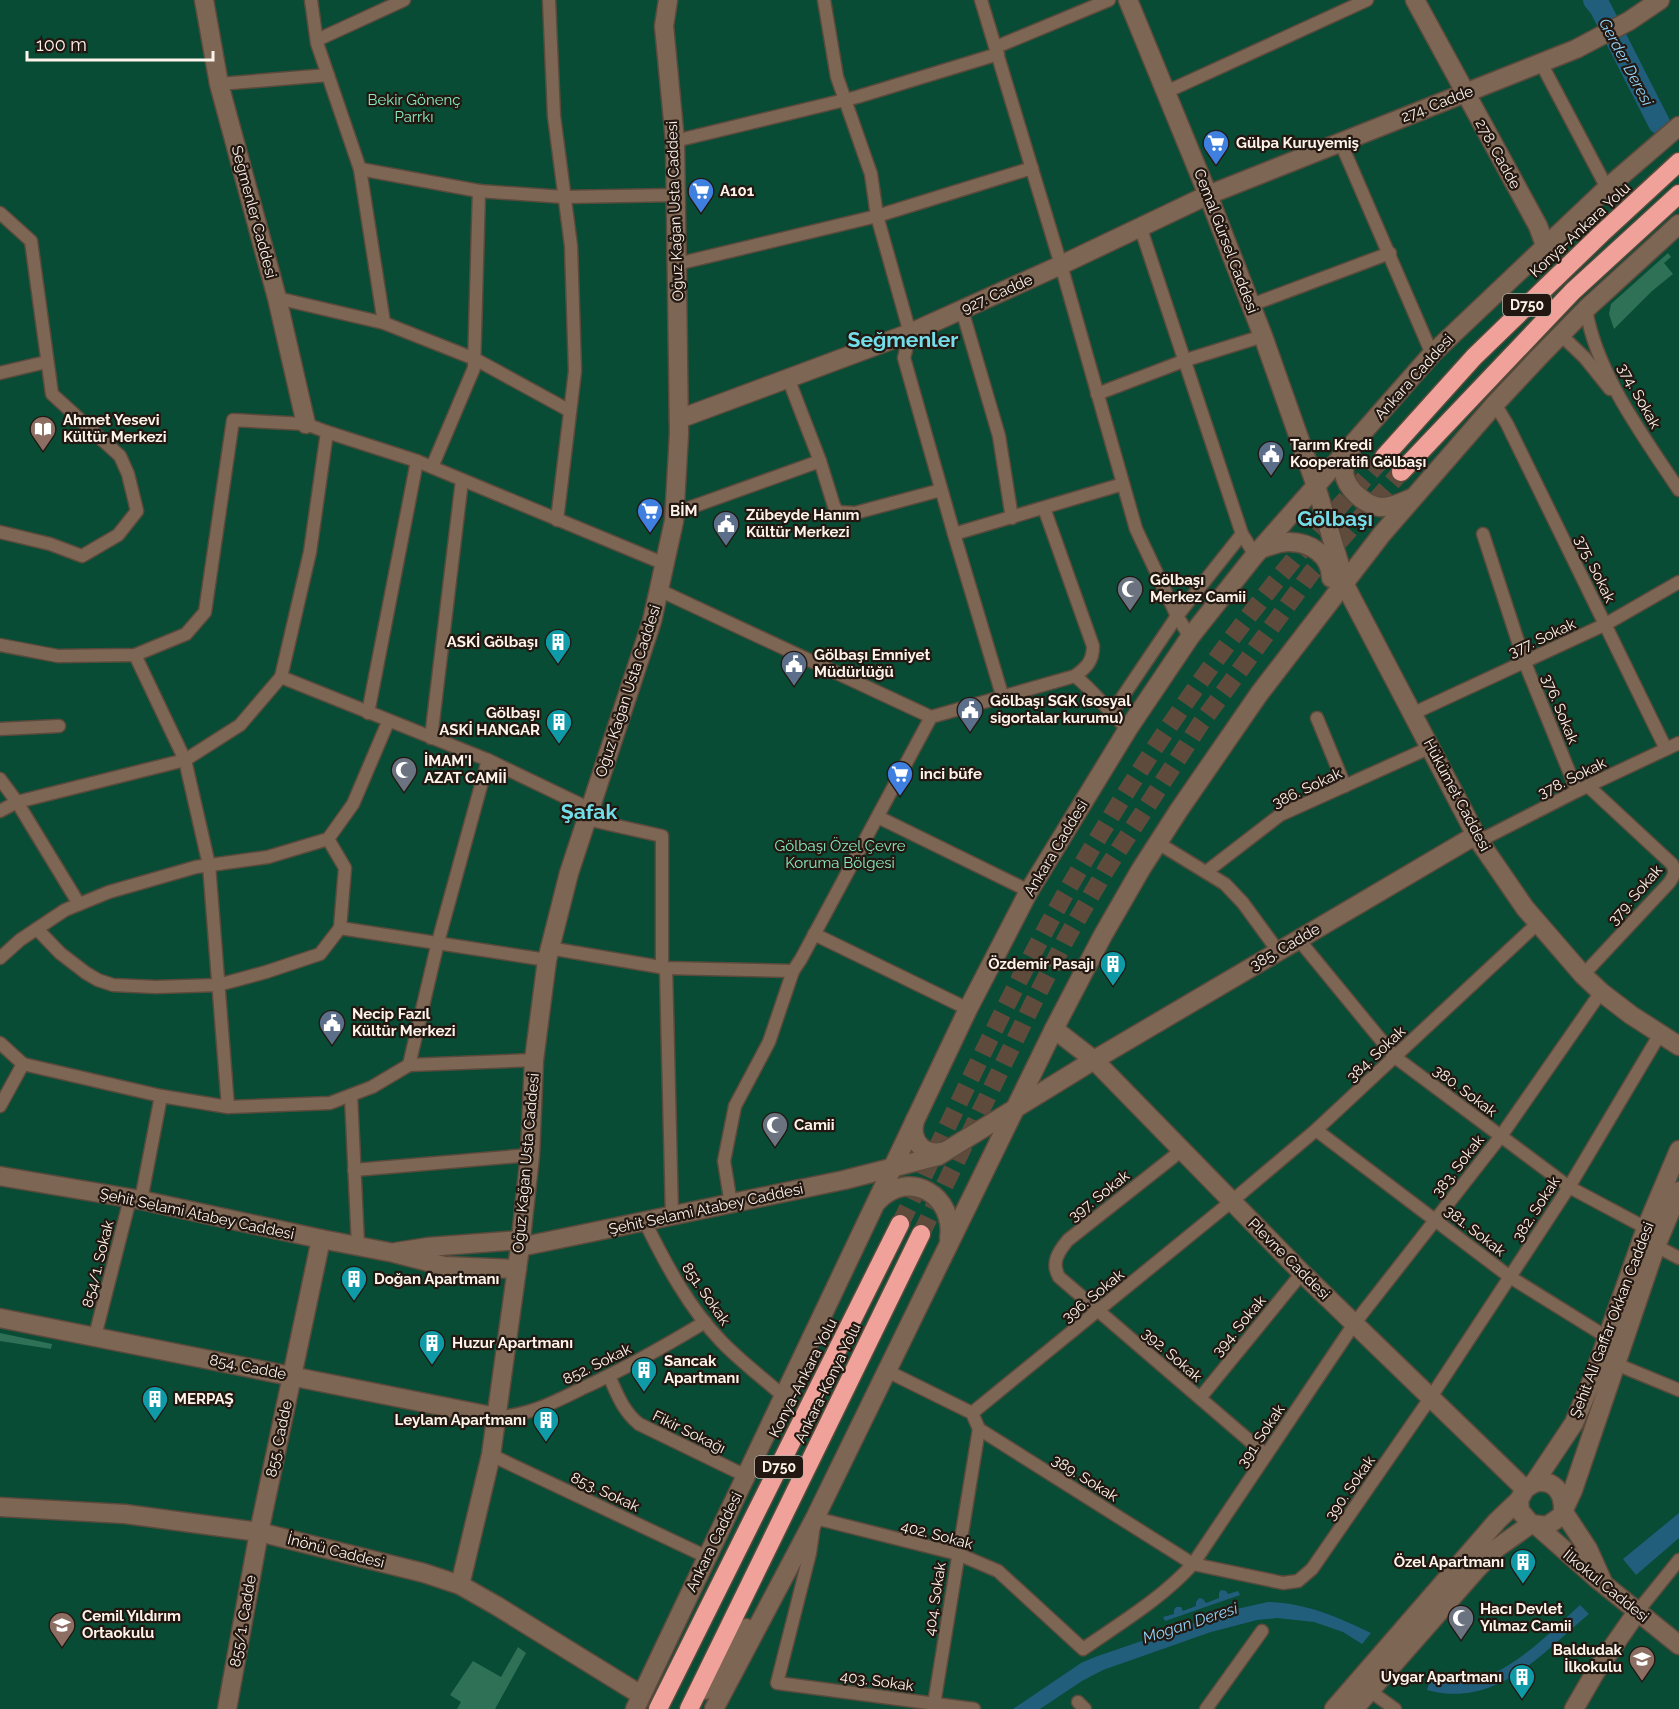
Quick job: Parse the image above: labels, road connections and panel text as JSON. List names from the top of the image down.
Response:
{
  "streets": {
    "highway": ["Konya-Ankara Yolu", "D750", "Ankara-Konya Yolu"],
    "street": [
      "274. Cadde",
      "278. Cadde",
      "Oğuz Kağan Usta Caddesi",
      "Seğmenler Caddesi",
      "Cemal Gürsel Caddesi",
      "927. Cadde",
      "Ankara Caddesi",
      "374. Sokak",
      "375. Sokak",
      "377. Sokak",
      "376. Sokak",
      "378. Sokak",
      "386. Sokak",
      "Hükümet Caddesi",
      "379. Sokak",
      "385. Cadde",
      "384. Sokak",
      "380. Sokak",
      "383. Sokak",
      "397. Sokak",
      "Şehit Selami Atabey Caddesi",
      "382. Sokak",
      "381. Sokak",
      "Plevne Caddesi",
      "854/1. Sokak",
      "851. Sokak",
      "396. Sokak",
      "Şehit Ali Gaffar Okkan Caddesi",
      "394. Sokak",
      "392. Sokak",
      "852. Sokak",
      "854. Cadde",
      "Fikir Sokağı",
      "391. Sokak",
      "855. Cadde",
      "389. Sokak",
      "390. Sokak",
      "853. Sokak",
      "402. Sokak",
      "İnönü Caddesi",
      "İlkokul Caddesi",
      "404. Sokak",
      "855/1. Cadde",
      "403. Sokak"
    ]
  },
  "crossings": [
    ["274. Cadde", "278. Cadde"],
    ["274. Cadde", "Cemal Gürsel Caddesi"],
    ["274. Cadde", "927. Cadde"],
    ["278. Cadde", "Ankara Caddesi"],
    ["Oğuz Kağan Usta Caddesi", "927. Cadde"],
    ["Oğuz Kağan Usta Caddesi", "Şehit Selami Atabey Caddesi"],
    ["Oğuz Kağan Usta Caddesi", "852. Sokak"],
    ["Oğuz Kağan Usta Caddesi", "854. Cadde"],
    ["Oğuz Kağan Usta Caddesi", "853. Sokak"],
    ["Oğuz Kağan Usta Caddesi", "İnönü Caddesi"],
    ["Cemal Gürsel Caddesi", "927. Cadde"],
    ["Cemal Gürsel Caddesi", "Ankara Caddesi"],
    ["Cemal Gürsel Caddesi", "Hükümet Caddesi"],
    ["Ankara Caddesi", "Hükümet Caddesi"],
    ["Ankara Caddesi", "Şehit Selami Atabey Caddesi"],
    ["Ankara Caddesi", "851. Sokak"],
    ["Ankara Caddesi", "Fikir Sokağı"],
    ["Ankara Caddesi", "853. Sokak"],
    ["Ankara Caddesi", "İnönü Caddesi"],
    ["375. Sokak", "377. Sokak"],
    ["375. Sokak", "378. Sokak"],
    ["377. Sokak", "376. Sokak"],
    ["377. Sokak", "Hükümet Caddesi"],
    ["376. Sokak", "378. Sokak"],
    ["376. Sokak", "379. Sokak"],
    ["378. Sokak", "Hükümet Caddesi"],
    ["378. Sokak", "379. Sokak"],
    ["378. Sokak", "385. Cadde"],
    ["386. Sokak", "Hükümet Caddesi"],
    ["Hükümet Caddesi", "379. Sokak"],
    ["Hükümet Caddesi", "385. Cadde"],
    ["Hükümet Caddesi", "384. Sokak"],
    ["Hükümet Caddesi", "383. Sokak"],
    ["Hükümet Caddesi", "382. Sokak"],
    ["385. Cadde", "380. Sokak"],
    ["385. Cadde", "Şehit Selami Atabey Caddesi"],
    ["385. Cadde", "Plevne Caddesi"],
    ["384. Sokak", "380. Sokak"],
    ["384. Sokak", "381. Sokak"],
    ["384. Sokak", "Plevne Caddesi"],
    ["384. Sokak", "396. Sokak"],
    ["380. Sokak", "383. Sokak"],
    ["380. Sokak", "382. Sokak"],
    ["380. Sokak", "Şehit Ali Gaffar Okkan Caddesi"],
    ["383. Sokak", "381. Sokak"],
    ["383. Sokak", "Plevne Caddesi"],
    ["383. Sokak", "391. Sokak"],
    ["397. Sokak", "Plevne Caddesi"],
    ["397. Sokak", "392. Sokak"],
    ["Şehit Selami Atabey Caddesi", "854/1. Sokak"],
    ["Şehit Selami Atabey Caddesi", "851. Sokak"],
    ["Şehit Selami Atabey Caddesi", "855. Cadde"],
    ["382. Sokak", "381. Sokak"],
    ["382. Sokak", "Plevne Caddesi"],
    ["382. Sokak", "390. Sokak"],
    ["381. Sokak", "Şehit Ali Gaffar Okkan Caddesi"],
    ["Plevne Caddesi", "396. Sokak"],
    ["Plevne Caddesi", "Şehit Ali Gaffar Okkan Caddesi"],
    ["Plevne Caddesi", "394. Sokak"],
    ["Plevne Caddesi", "391. Sokak"],
    ["Plevne Caddesi", "390. Sokak"],
    ["Plevne Caddesi", "İlkokul Caddesi"],
    ["854/1. Sokak", "854. Cadde"],
    ["851. Sokak", "852. Sokak"],
    ["396. Sokak", "392. Sokak"],
    ["Şehit Ali Gaffar Okkan Caddesi", "İlkokul Caddesi"],
    ["394. Sokak", "392. Sokak"],
    ["392. Sokak", "391. Sokak"],
    ["852. Sokak", "854. Cadde"],
    ["852. Sokak", "Fikir Sokağı"],
    ["854. Cadde", "855. Cadde"],
    ["391. Sokak", "389. Sokak"],
    ["391. Sokak", "402. Sokak"],
    ["855. Cadde", "İnönü Caddesi"],
    ["855. Cadde", "855/1. Cadde"],
    ["389. Sokak", "390. Sokak"],
    ["389. Sokak", "404. Sokak"],
    ["402. Sokak", "404. Sokak"],
    ["402. Sokak", "403. Sokak"],
    ["İnönü Caddesi", "855/1. Cadde"],
    ["404. Sokak", "403. Sokak"]
  ],
  "districts": ["Seğmenler", "Gölbaşı", "Şafak"],
  "water": ["Gerder Deresi", "Mogan Deresi"],
  "parks": ["Bekir Gönenç Parrkı", "Gölbaşı Özel Çevre Koruma Bölgesi"],
  "places": {
    "supermarket": [
      "Gülpa Kuruyemiş",
      "A101",
      "BİM",
      "inci büfe"
    ],
    "library": ["Ahmet Yesevi Kültür Merkezi"],
    "public building": [
      "Tarım Kredi Kooperatifi Gölbaşı",
      "Zübeyde Hanım Kültür Merkezi",
      "Gölbaşı Emniyet Müdürlüğü",
      "Gölbaşı SGK (sosyal sigortalar kurumu)",
      "Necip Fazıl Kültür Merkezi"
    ],
    "mosque": [
      "Gölbaşı Merkez Camii",
      "İMAM'I AZAT CAMİİ",
      "Camii",
      "Hacı Devlet Yılmaz Camii"
    ],
    "building": [
      "ASKİ Gölbaşı",
      "Gölbaşı ASKİ HANGAR",
      "Özdemir Pasajı",
      "Doğan Apartmanı",
      "Huzur Apartmanı",
      "Sancak Apartmanı",
      "MERPAŞ",
      "Leylam Apartmanı",
      "Özel Apartmanı",
      "Uygar Apartmanı"
    ],
    "school or university": ["Cemil Yıldırım Ortaokulu", "Baldudak İlkokulu"]
  },
  "scale_bar": "100 m"
}
